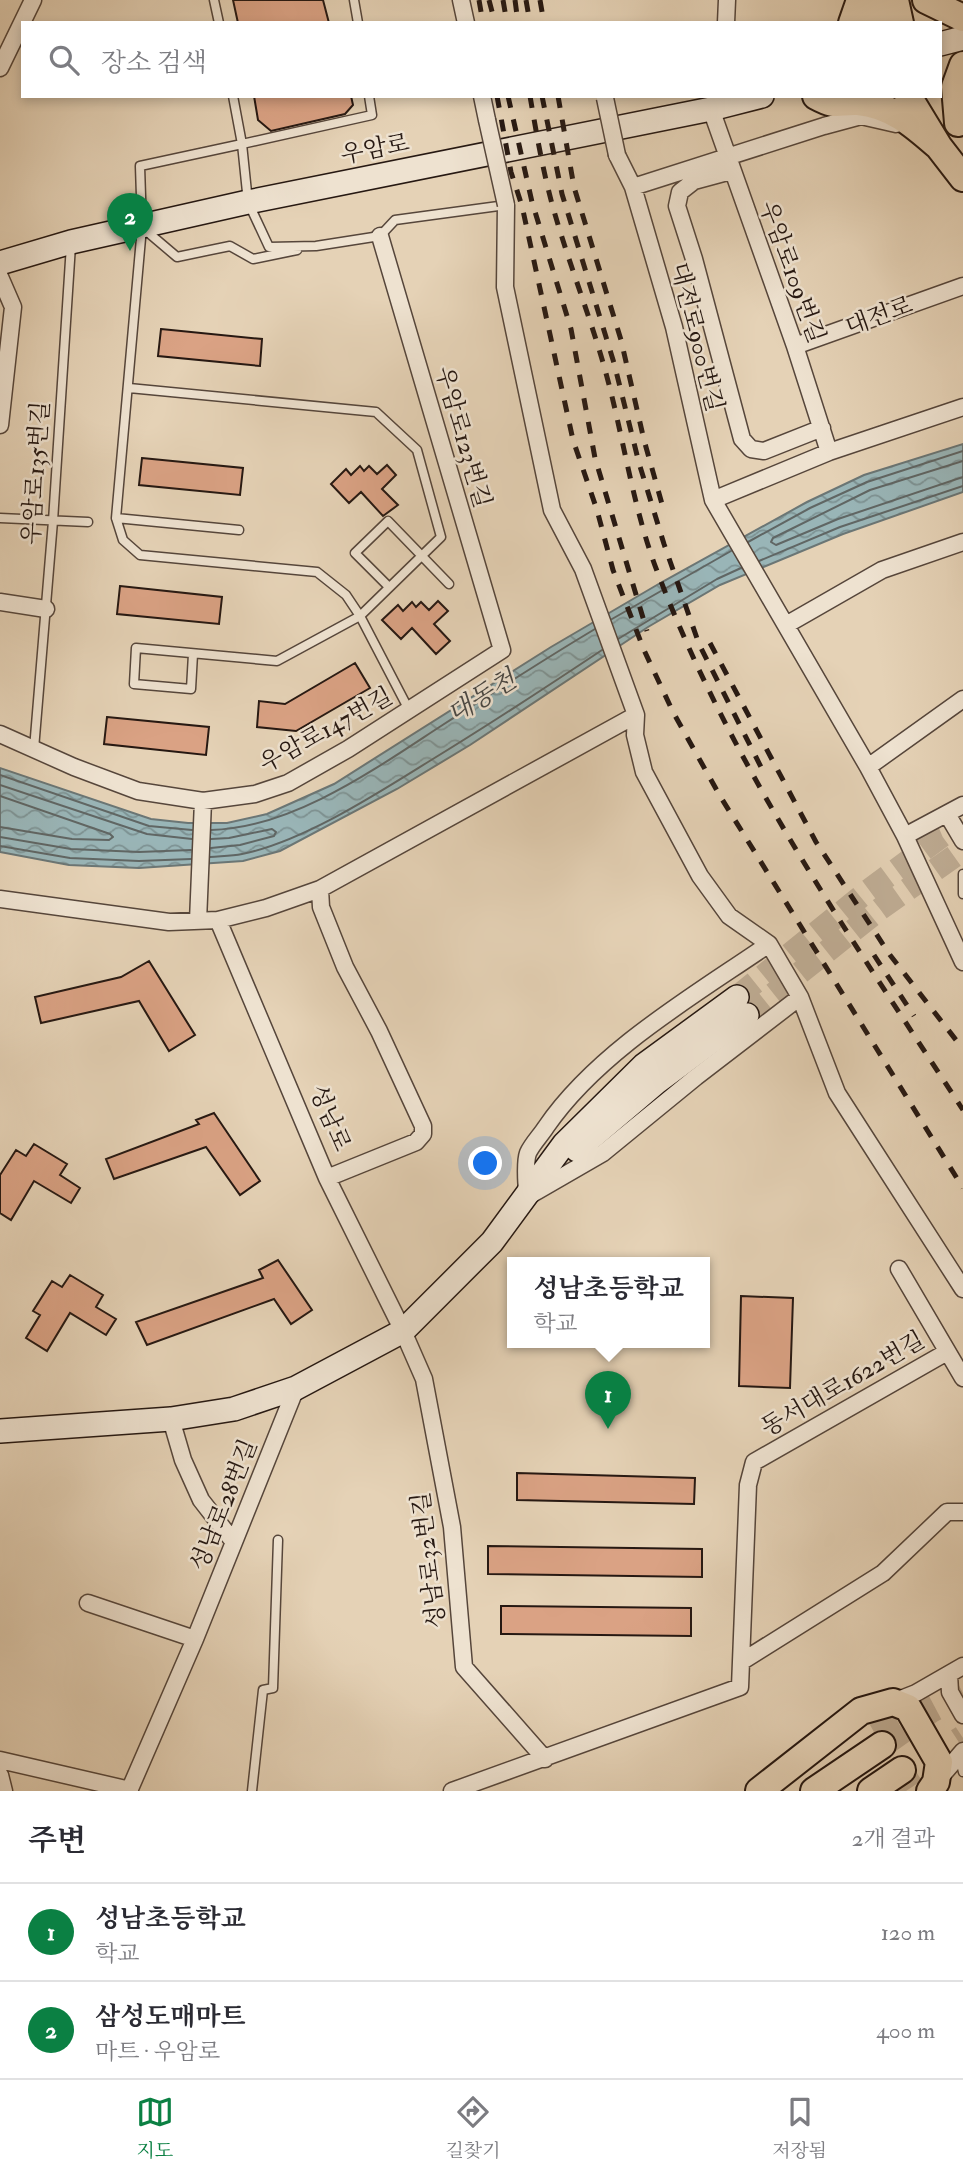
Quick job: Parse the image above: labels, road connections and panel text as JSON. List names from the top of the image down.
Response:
{
  "streets": {
    "main road": ["우암로"],
    "street": [
      "우암로109번길",
      "대전로",
      "대전로900번길",
      "우암로123번길",
      "우암로147번길",
      "성남로",
      "동서대로1622번길",
      "성남로28번길",
      "성남로32번길"
    ],
    "lane": ["우암로135번길"]
  },
  "crossings": [
    ["우암로", "우암로109번길"],
    ["우암로", "우암로135번길"],
    ["우암로109번길", "대전로"],
    ["우암로123번길", "우암로147번길"],
    ["우암로135번길", "우암로147번길"],
    ["성남로", "성남로32번길"],
    ["동서대로1622번길", "성남로32번길"]
  ],
  "water": ["대동천"],
  "page": {
    "search": "장소 검색",
    "pins": ["2", "1"],
    "popup": ["성남초등학교", "학교"],
    "heading": ["주변", "2개 결과"],
    "list": [
      {
        "mark": "1",
        "name": "성남초등학교",
        "note": "학교",
        "value": "120 m"
      },
      {
        "mark": "2",
        "name": "삼성도매마트",
        "note": "마트 · 우암로",
        "value": "400 m"
      }
    ],
    "nav": ["지도", "길찾기", "저장됨"]
  }
}
